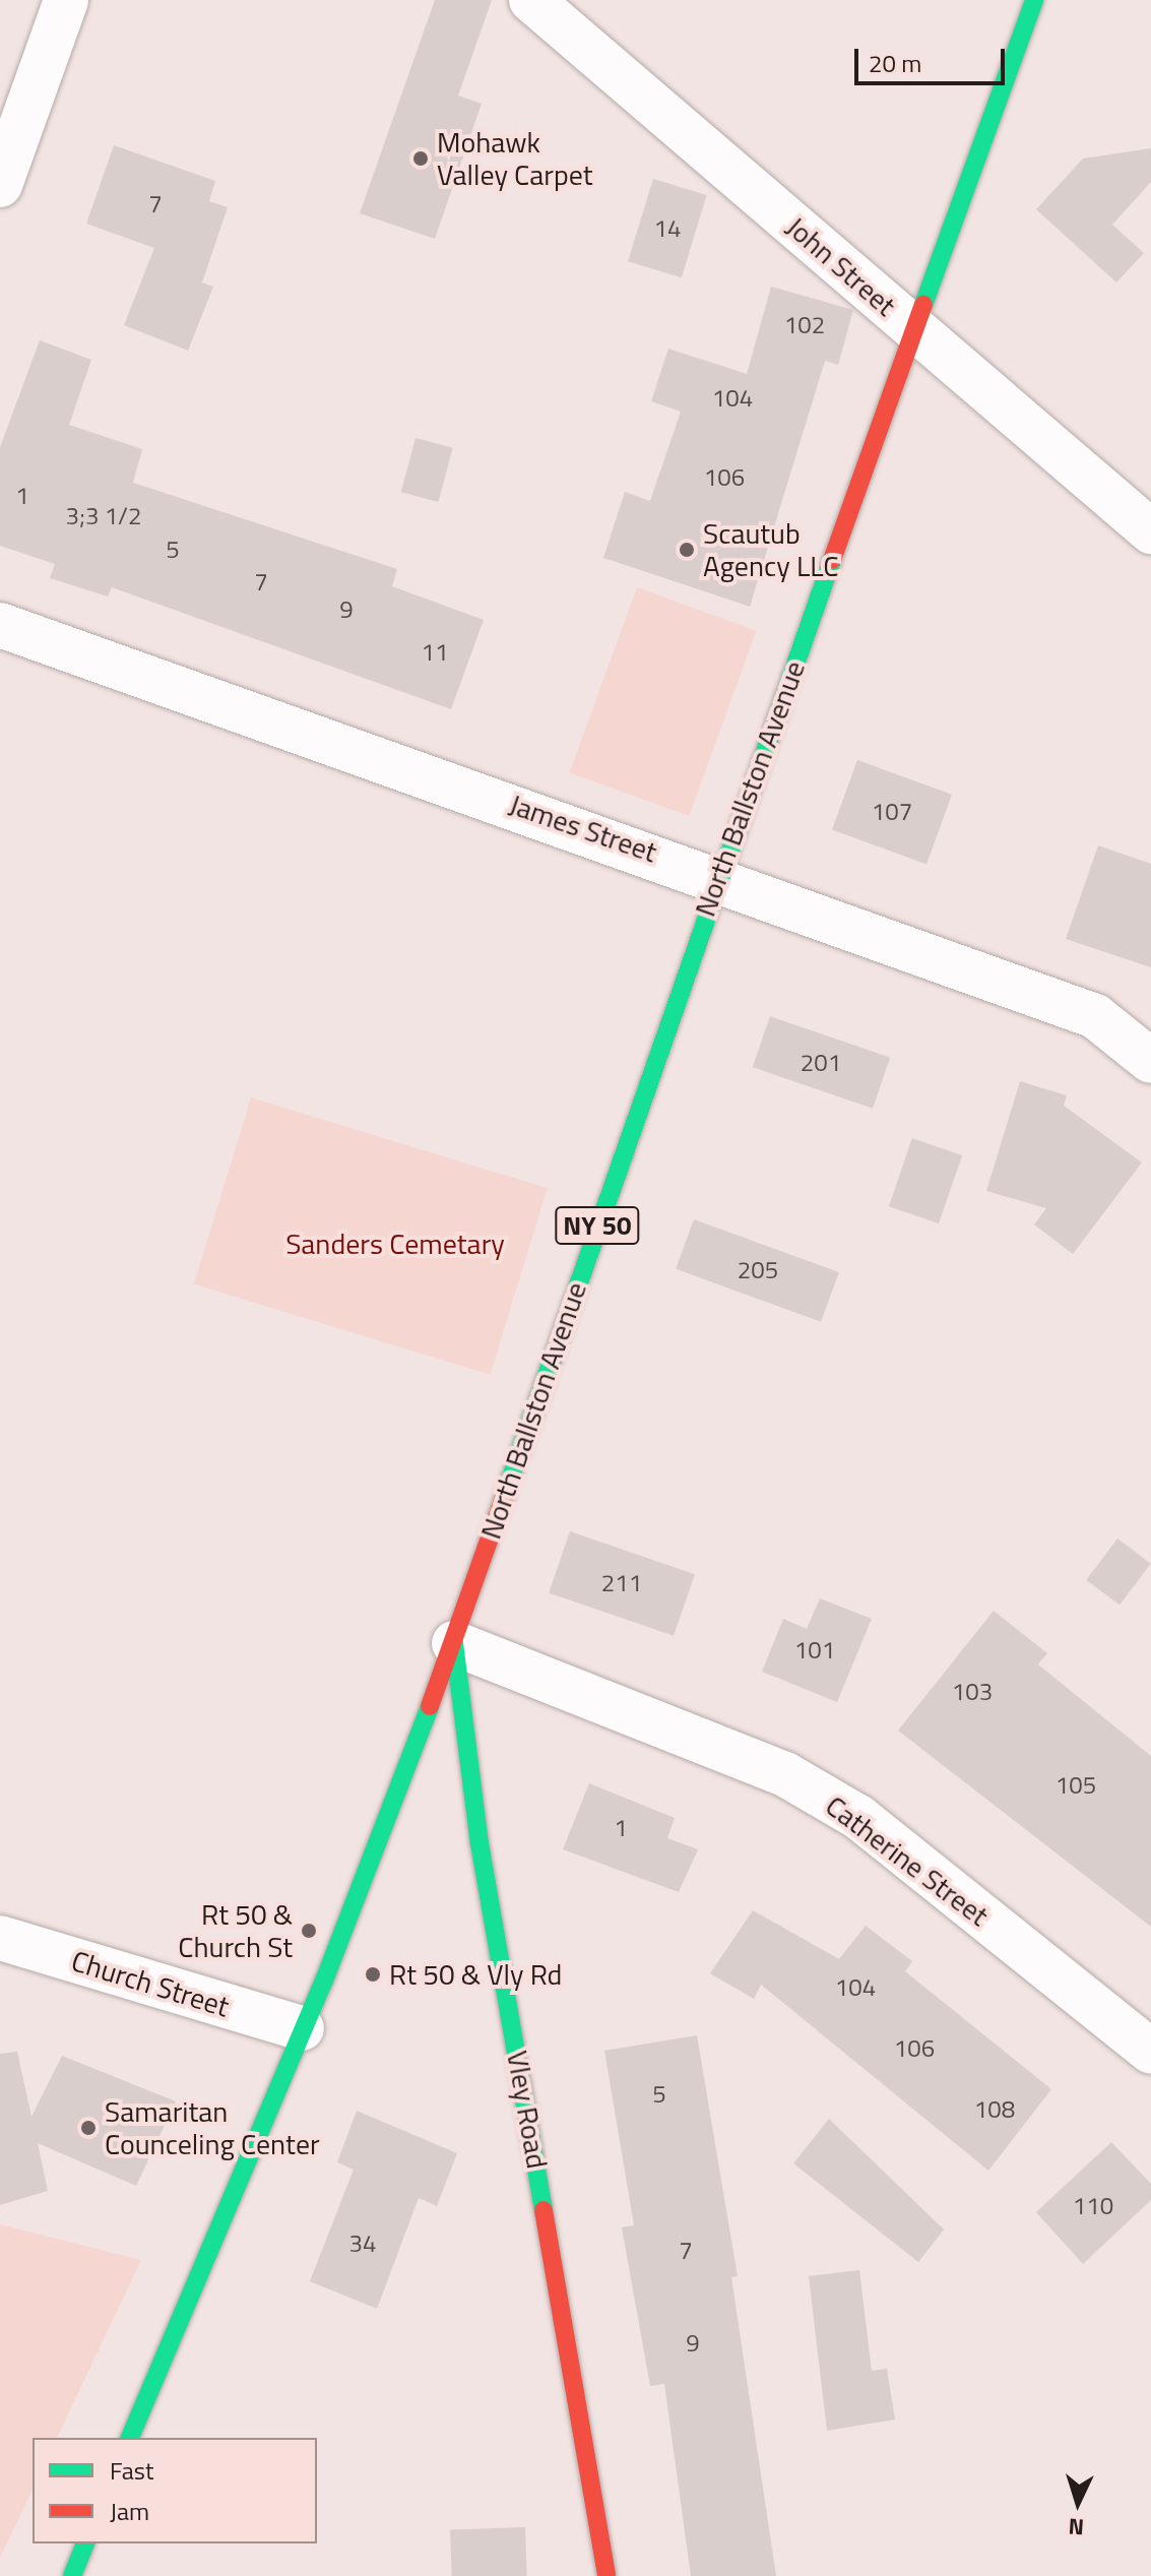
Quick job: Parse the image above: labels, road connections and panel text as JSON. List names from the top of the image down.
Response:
{
  "streets": {
    "main road": ["North Ballston Avenue", "NY 50", "Vley Road"],
    "street": [
      "John Street",
      "James Street",
      "Catherine Street",
      "Church Street"
    ]
  },
  "crossings": [
    ["John Street", "North Ballston Avenue"],
    ["North Ballston Avenue", "James Street"],
    ["North Ballston Avenue", "Catherine Street"],
    ["North Ballston Avenue", "Church Street"],
    ["North Ballston Avenue", "Vley Road"],
    ["Catherine Street", "Vley Road"]
  ],
  "parks": ["Sanders Cemetary"],
  "places": [
    "Mohawk Valley Carpet",
    "Scautub Agency LLC",
    "Rt 50 & Church St",
    "Rt 50 & Vly Rd",
    "Samaritan Counceling Center"
  ],
  "house_numbers": [
    "7",
    "14",
    "102",
    "104",
    "106",
    "1",
    "3;3 1/2",
    "5",
    "7",
    "9",
    "11",
    "107",
    "201",
    "205",
    "211",
    "101",
    "103",
    "105",
    "1",
    "104",
    "106",
    "5",
    "108",
    "110",
    "34",
    "7",
    "9"
  ],
  "legend": ["Fast", "Jam"],
  "scale_bar": "20 m",
  "north": "bottom"
}
